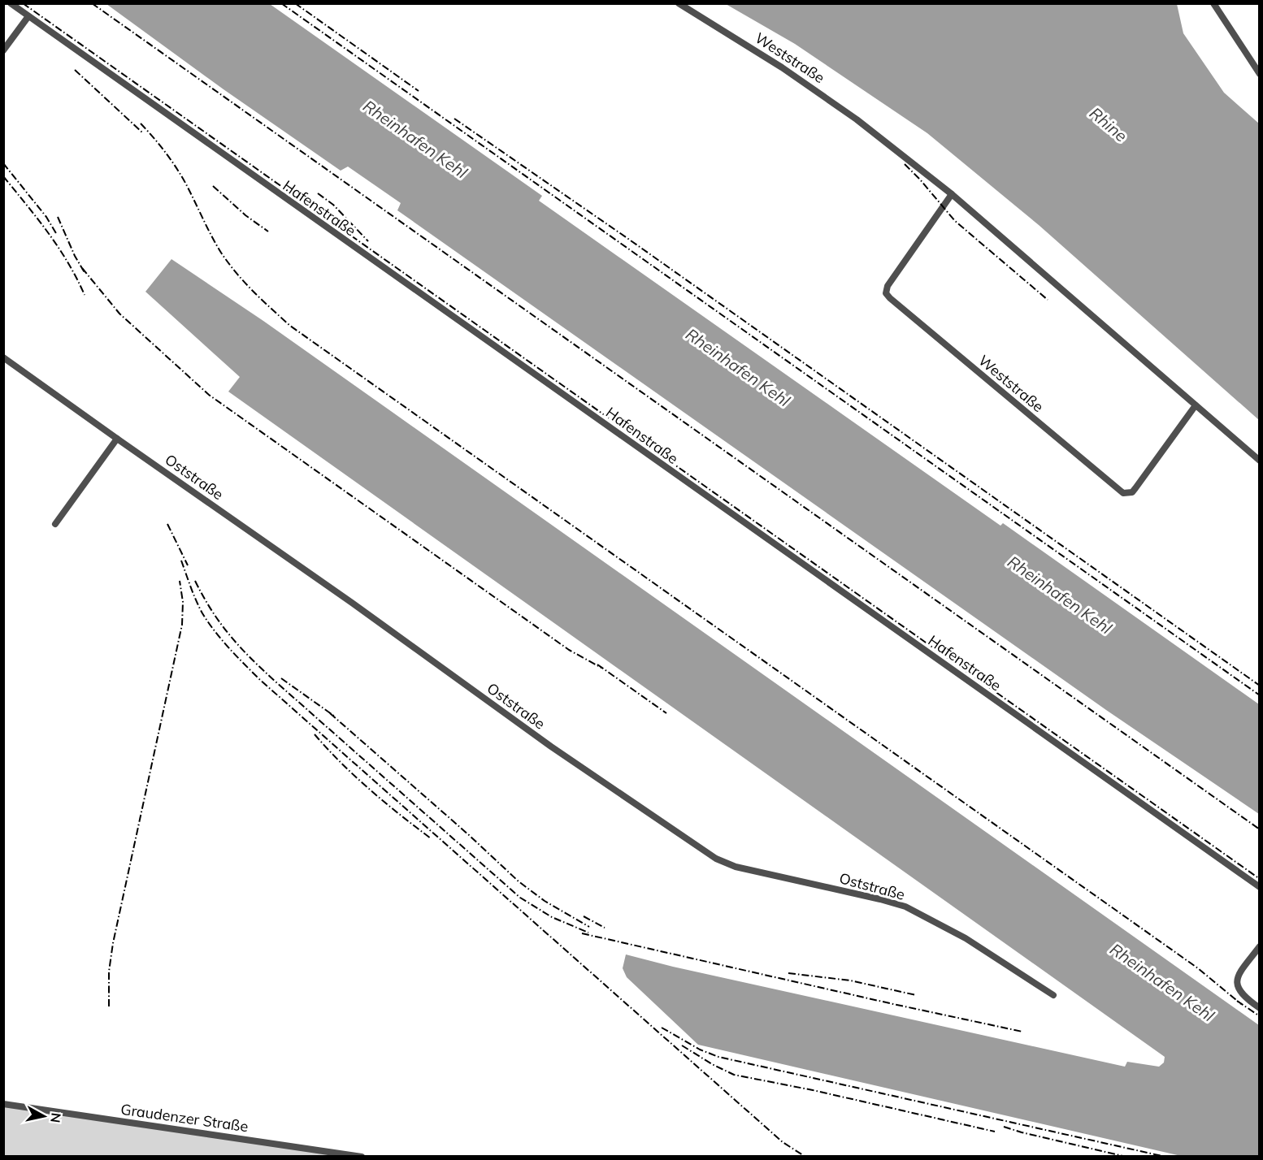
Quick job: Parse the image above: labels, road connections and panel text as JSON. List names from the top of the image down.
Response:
{
  "streets": {
    "street": [
      "Weststraße",
      "Hafenstraße",
      "Oststraße",
      "Graudenzer Straße"
    ]
  },
  "water": ["Rhine", "Rheinhafen Kehl"],
  "north": "right"
}
